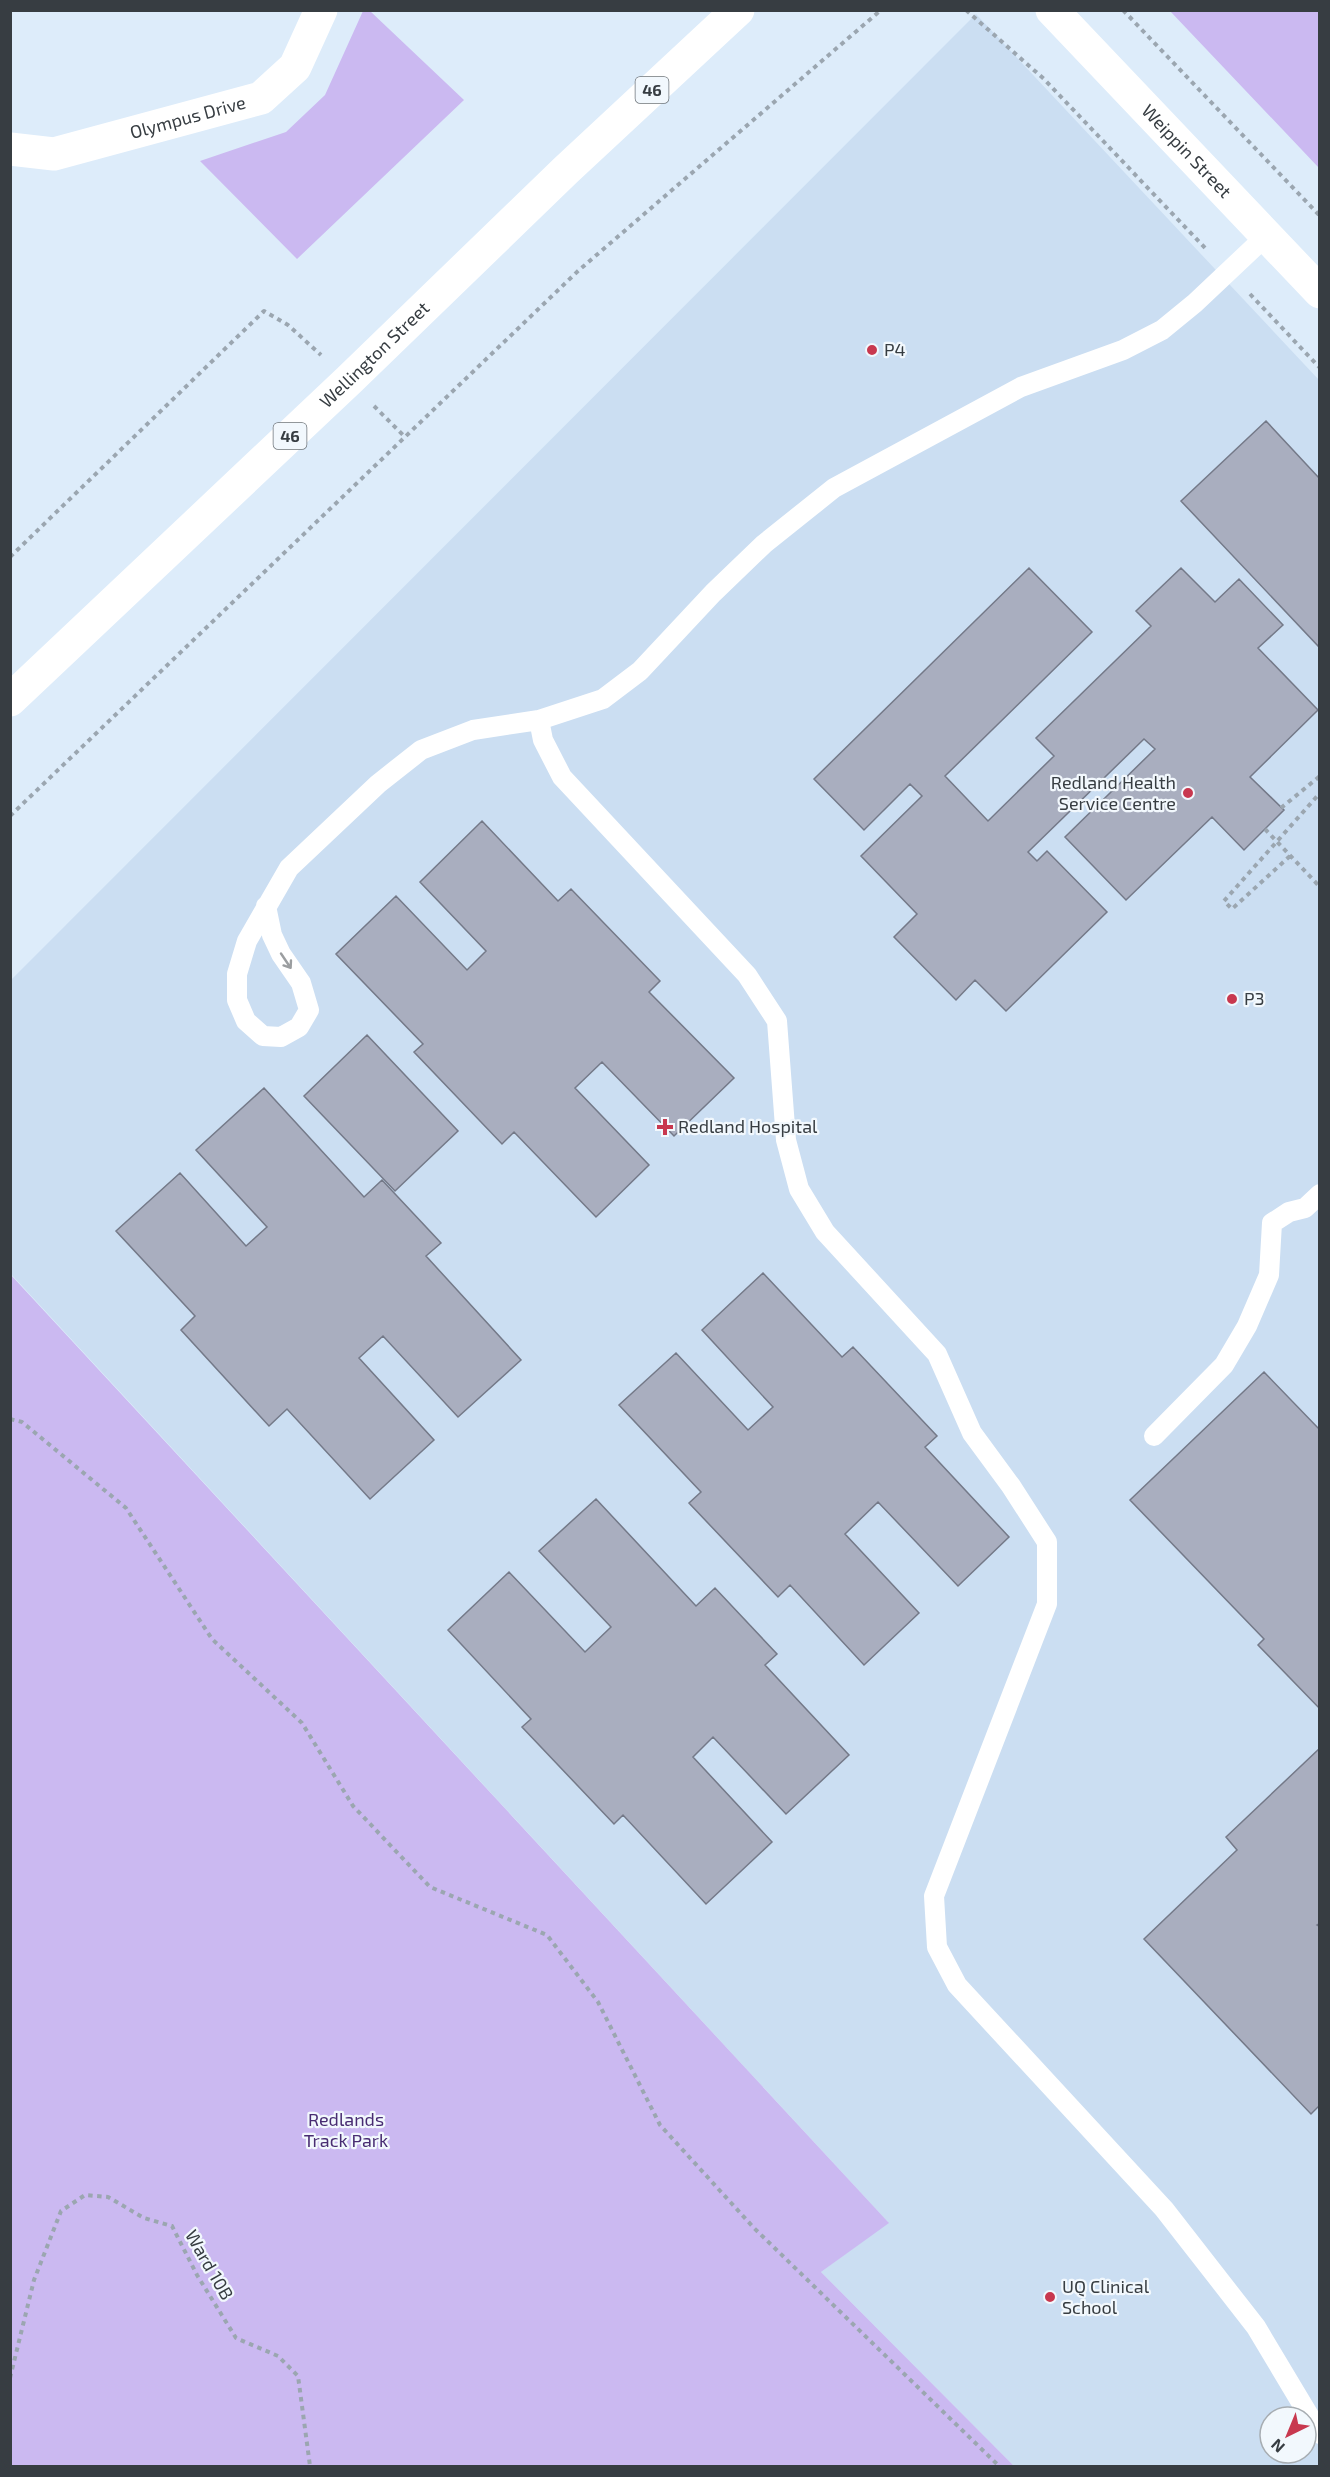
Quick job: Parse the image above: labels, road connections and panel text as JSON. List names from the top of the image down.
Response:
{
  "streets": {
    "main road": [
      "46",
      "Olympus Drive",
      "Weippin Street",
      "Wellington Street"
    ],
    "path": ["Ward 10B"]
  },
  "parks": ["Redlands Track Park"],
  "places": {
    "other": [
      "P4",
      "Redland Health Service Centre",
      "P3",
      "UQ Clinical School"
    ],
    "health": ["Redland Hospital"]
  },
  "north": "bottom left"
}
